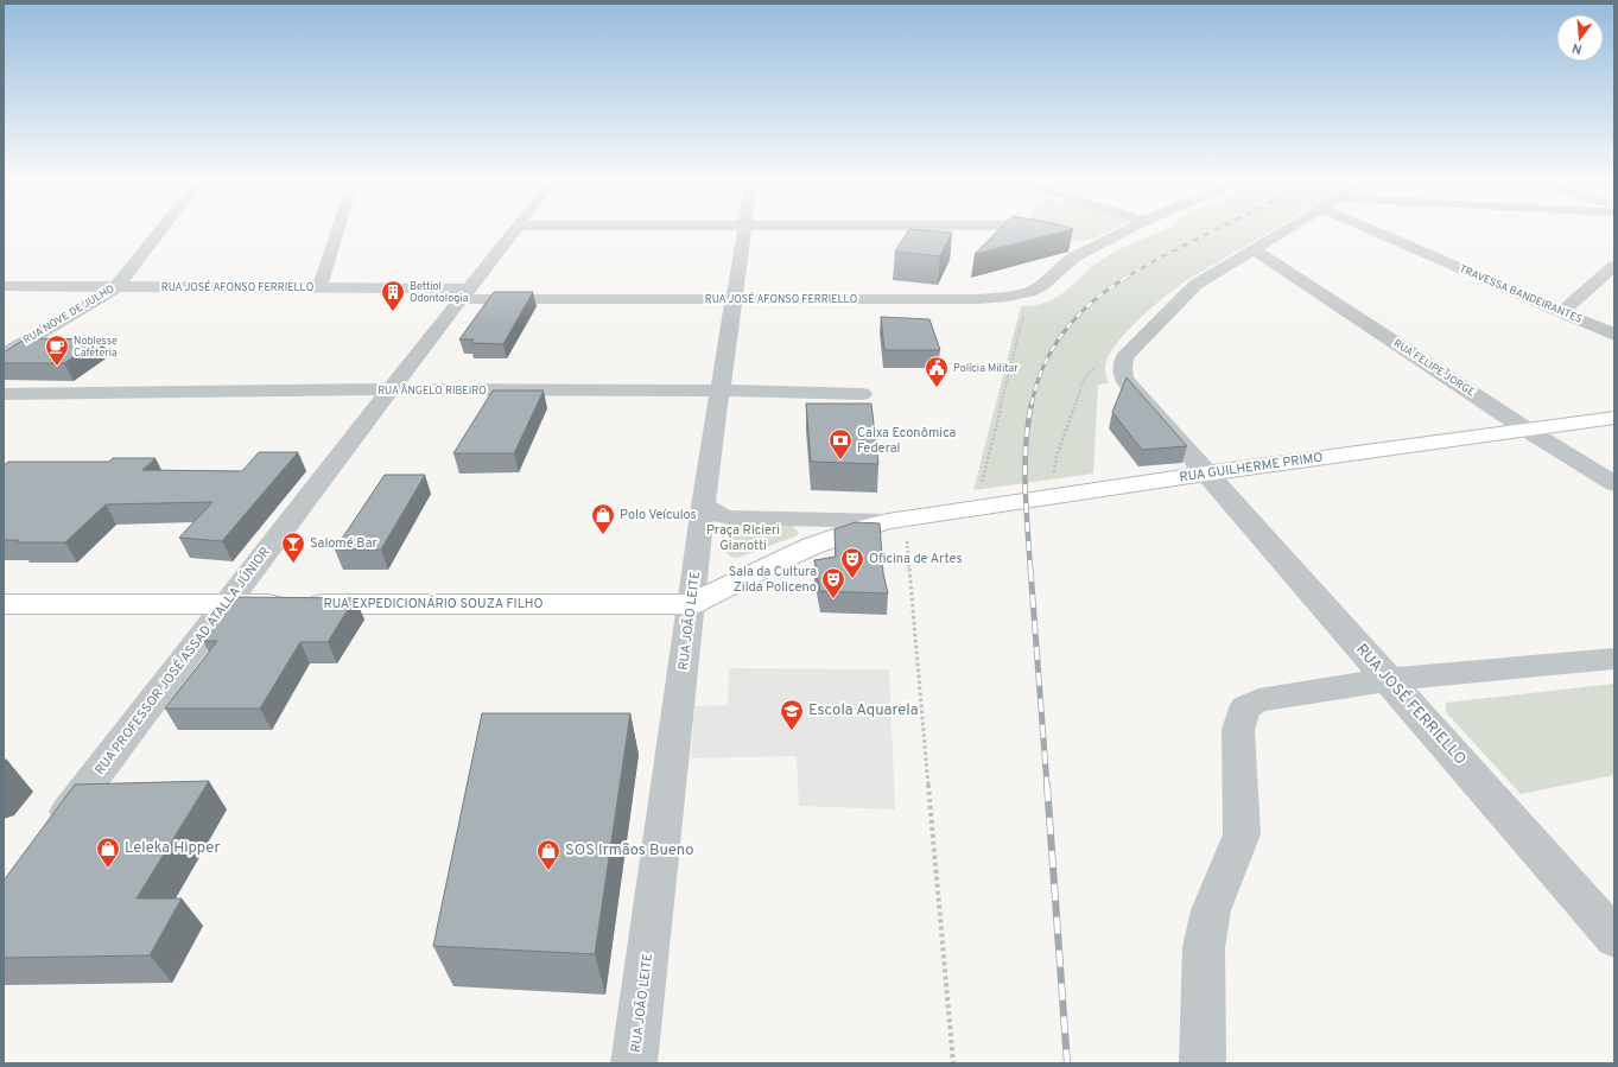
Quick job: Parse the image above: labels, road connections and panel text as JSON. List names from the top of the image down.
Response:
{
  "streets": {
    "main road": ["RUA GUILHERME PRIMO", "RUA EXPEDICIONÁRIO SOUZA FILHO"],
    "street": [
      "RUA JOSÉ AFONSO FERRIELLO",
      "TRAVESSA BANDEIRANTES",
      "RUA NOVE DE JULHO",
      "RUA FELIPE JORGE",
      "RUA ÂNGELO RIBEIRO",
      "RUA JOÃO LEITE",
      "RUA PROFESSOR JOSÉ ASSAD ATALLA JÚNIOR",
      "RUA JOSÉ FERRIELLO"
    ]
  },
  "crossings": [
    ["RUA JOSÉ AFONSO FERRIELLO", "RUA NOVE DE JULHO"],
    ["RUA JOSÉ AFONSO FERRIELLO", "RUA JOÃO LEITE"],
    ["RUA JOSÉ AFONSO FERRIELLO", "RUA PROFESSOR JOSÉ ASSAD ATALLA JÚNIOR"],
    ["RUA FELIPE JORGE", "RUA GUILHERME PRIMO"],
    ["RUA ÂNGELO RIBEIRO", "RUA JOÃO LEITE"],
    ["RUA ÂNGELO RIBEIRO", "RUA PROFESSOR JOSÉ ASSAD ATALLA JÚNIOR"],
    ["RUA GUILHERME PRIMO", "RUA JOSÉ FERRIELLO"],
    ["RUA EXPEDICIONÁRIO SOUZA FILHO", "RUA JOÃO LEITE"],
    ["RUA EXPEDICIONÁRIO SOUZA FILHO", "RUA PROFESSOR JOSÉ ASSAD ATALLA JÚNIOR"]
  ],
  "parks": ["Praça Ricieri Gianotti"],
  "places": {
    "building": ["Bettiol Odontologia"],
    "cafe": ["Noblesse Cafeteria"],
    "public building": ["Polícia Militar"],
    "bank": ["Caixa Econômica Federal"],
    "shop": ["Polo Veículos", "Leleka Hipper", "SOS Irmãos Bueno"],
    "bar": ["Salomé Bar"],
    "theatre": ["Oficina de Artes", "Sala da Cultura Zilda Policeno"],
    "school or university": ["Escola Aquarela"]
  },
  "north": "bottom"
}
